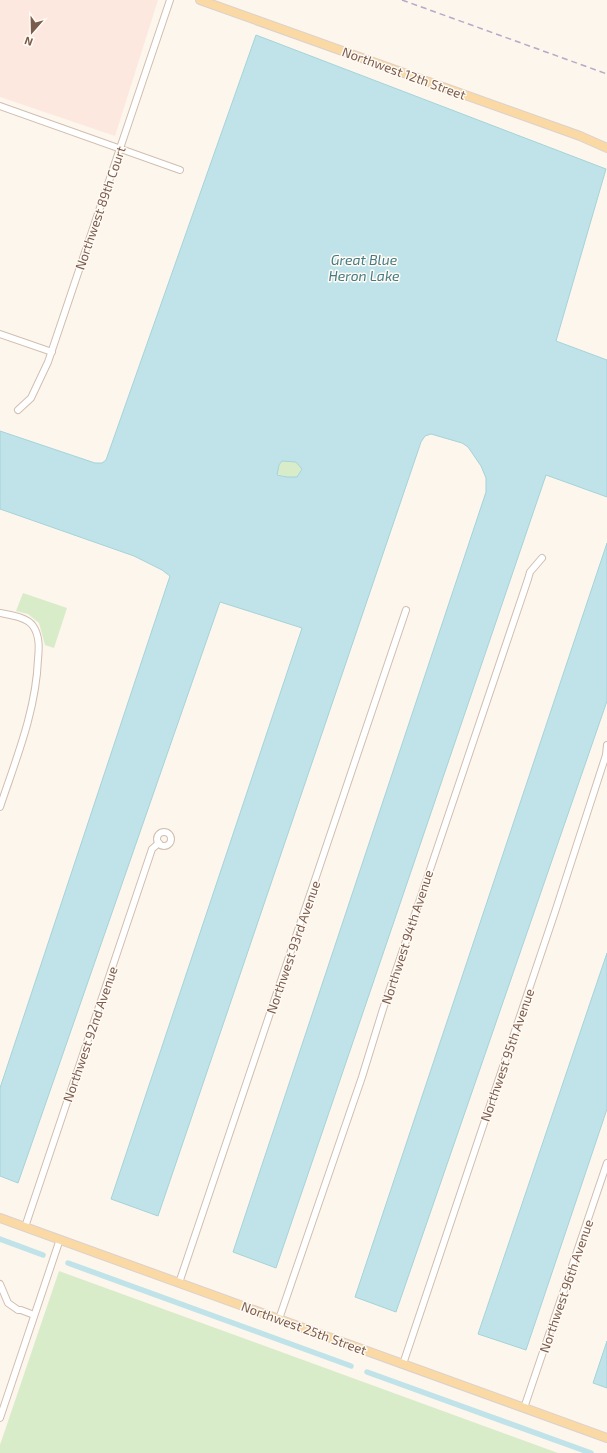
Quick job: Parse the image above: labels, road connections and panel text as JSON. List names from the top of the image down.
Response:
{
  "streets": {
    "main road": ["Northwest 12th Street", "Northwest 25th Street"],
    "street": [
      "Northwest 89th Court",
      "Northwest 94th Avenue",
      "Northwest 93rd Avenue",
      "Northwest 92nd Avenue",
      "Northwest 95th Avenue",
      "Northwest 96th Avenue"
    ]
  },
  "crossings": [
    ["Northwest 94th Avenue", "Northwest 25th Street"],
    ["Northwest 93rd Avenue", "Northwest 25th Street"],
    ["Northwest 92nd Avenue", "Northwest 25th Street"],
    ["Northwest 95th Avenue", "Northwest 25th Street"],
    ["Northwest 96th Avenue", "Northwest 25th Street"]
  ],
  "water": ["Great Blue Heron Lake"],
  "north": "bottom"
}
